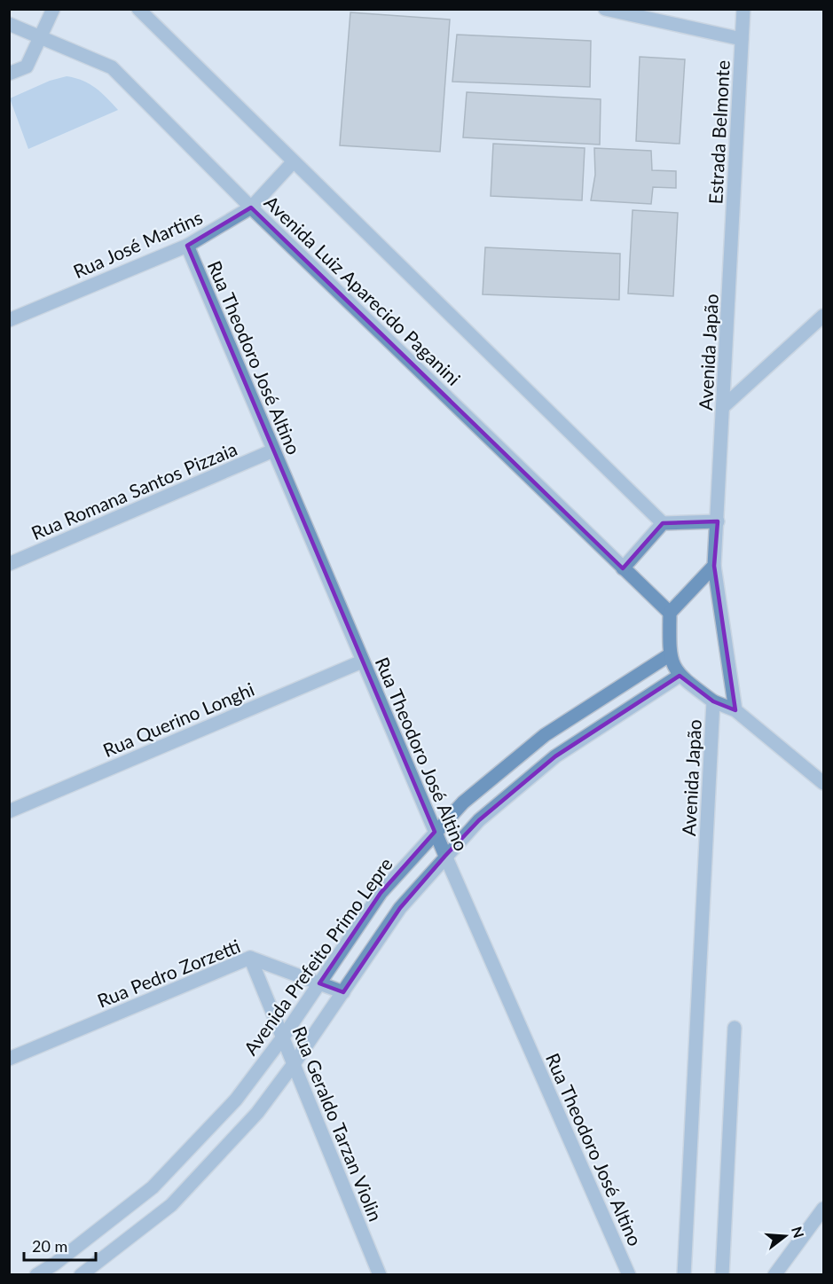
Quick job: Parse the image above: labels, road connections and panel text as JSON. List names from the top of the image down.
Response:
{
  "streets": {
    "street": [
      "Estrada Belmonte",
      "Rua José Martins",
      "Avenida Luiz Aparecido Paganini",
      "Avenida Japão",
      "Rua Theodoro José Altino",
      "Rua Romana Santos Pizzaia",
      "Rua Querino Longhi",
      "Avenida Prefeito Primo Lepre",
      "Rua Pedro Zorzetti",
      "Rua Geraldo Tarzan Violin"
    ]
  },
  "crossings": [
    ["Estrada Belmonte", "Avenida Japão"],
    ["Rua José Martins", "Avenida Luiz Aparecido Paganini"],
    ["Rua José Martins", "Rua Theodoro José Altino"],
    ["Avenida Luiz Aparecido Paganini", "Avenida Japão"],
    ["Avenida Japão", "Avenida Prefeito Primo Lepre"],
    ["Rua Theodoro José Altino", "Rua Romana Santos Pizzaia"],
    ["Rua Theodoro José Altino", "Rua Querino Longhi"],
    ["Rua Theodoro José Altino", "Avenida Prefeito Primo Lepre"],
    ["Avenida Prefeito Primo Lepre", "Rua Pedro Zorzetti"],
    ["Avenida Prefeito Primo Lepre", "Rua Geraldo Tarzan Violin"],
    ["Rua Pedro Zorzetti", "Rua Geraldo Tarzan Violin"]
  ],
  "scale_bar": "20 m",
  "north": "right"
}
